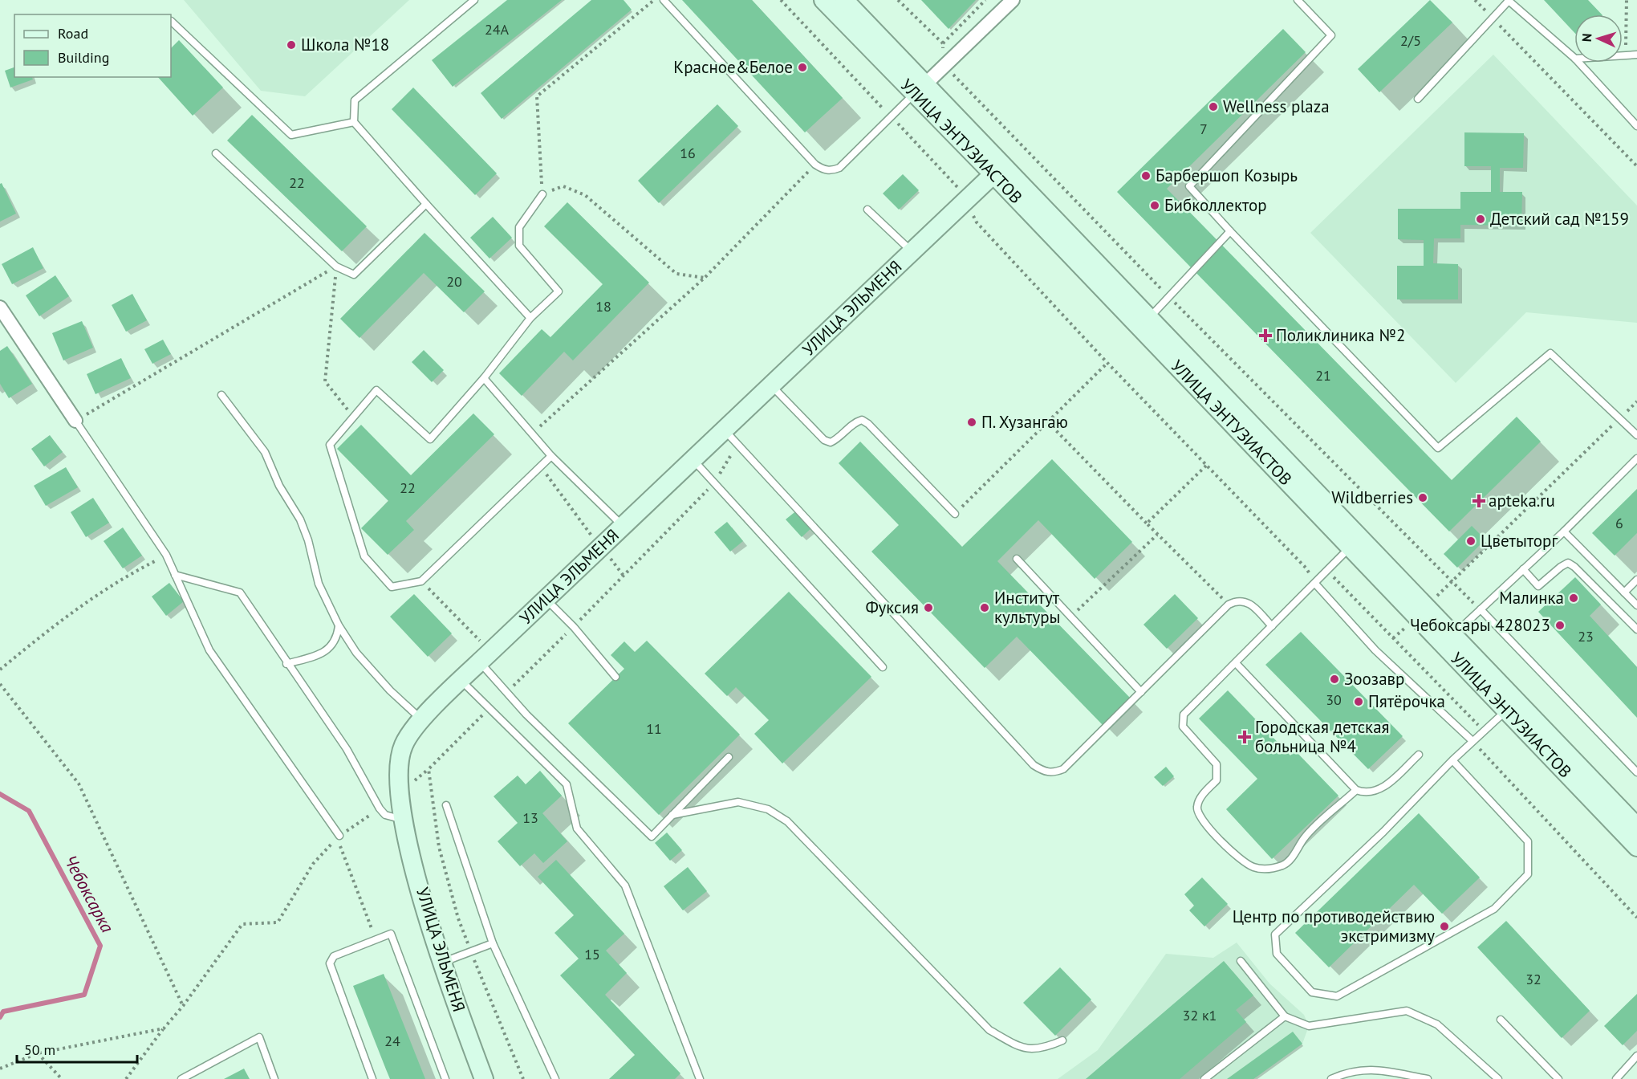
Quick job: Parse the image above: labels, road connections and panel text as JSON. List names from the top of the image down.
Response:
{
  "streets": {
    "main road": ["УЛИЦА ЭНТУЗИАСТОВ", "УЛИЦА ЭЛЬМЕНЯ"]
  },
  "crossings": [
    ["УЛИЦА ЭНТУЗИАСТОВ", "УЛИЦА ЭЛЬМЕНЯ"]
  ],
  "water": ["Чебоксарка"],
  "places": {
    "other": [
      "Школа №18",
      "Красное&Белое",
      "Wellness plaza",
      "Барбершоп Козырь",
      "Бибколлектор",
      "Детский сад №159",
      "П. Хузангаю",
      "Wildberries",
      "Цветыторг",
      "Малинка",
      "Фуксия",
      "Институт культуры",
      "Чебоксары 428023",
      "Зоозавр",
      "Пятёрочка",
      "Центр по противодействию экстримизму"
    ],
    "health": ["Поликлиника №2", "apteka.ru", "Городская детская больница №4"]
  },
  "house_numbers": [
    "24А",
    "2/5",
    "7",
    "16",
    "22",
    "20",
    "18",
    "21",
    "22",
    "6",
    "23",
    "30",
    "11",
    "13",
    "15",
    "32",
    "32 к1",
    "24"
  ],
  "legend": ["Road", "Building"],
  "scale_bar": "50 m",
  "north": "left"
}
